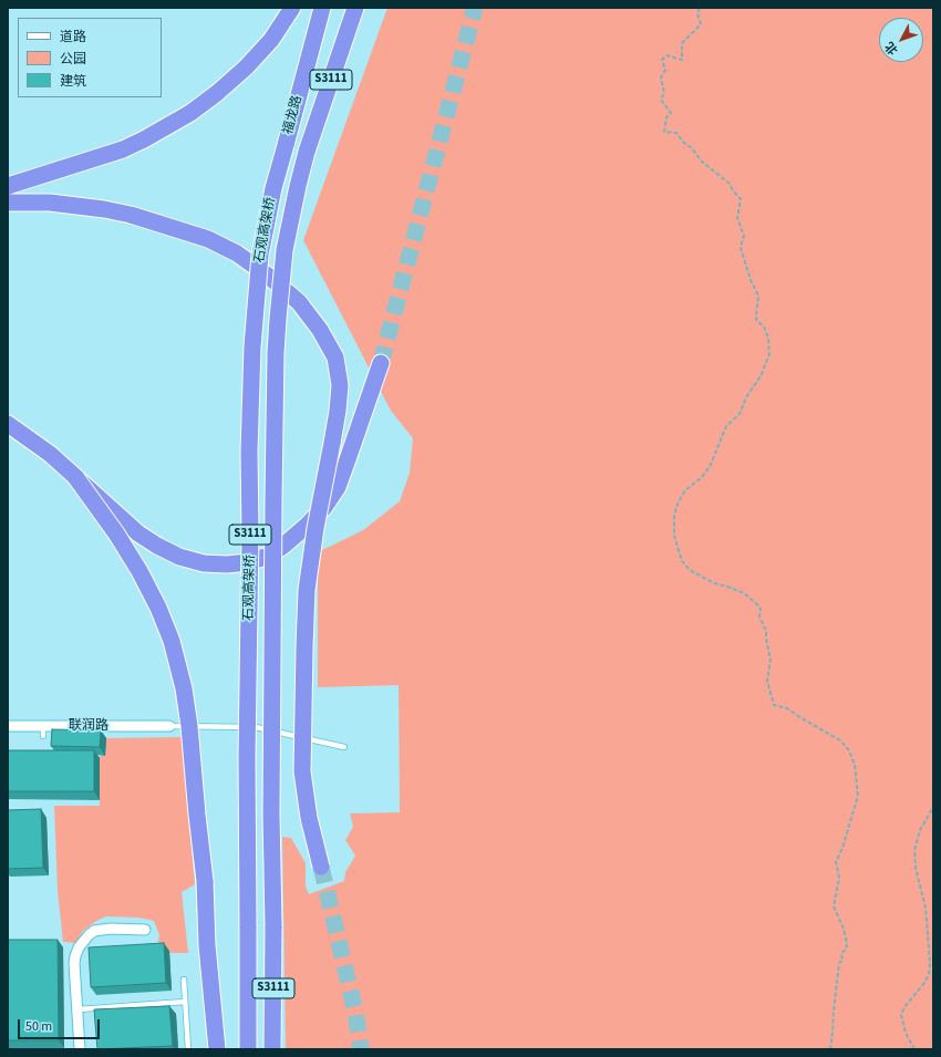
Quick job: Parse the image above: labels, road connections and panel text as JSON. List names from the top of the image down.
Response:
{
  "streets": {
    "highway": ["S3111", "福龙路", "石观高架桥"],
    "street": ["联润路"]
  },
  "crossings": [
    ["福龙路", "石观高架桥"]
  ],
  "legend": ["道路", "公园", "建筑"],
  "scale_bar": "50 m",
  "north": "bottom left"
}
